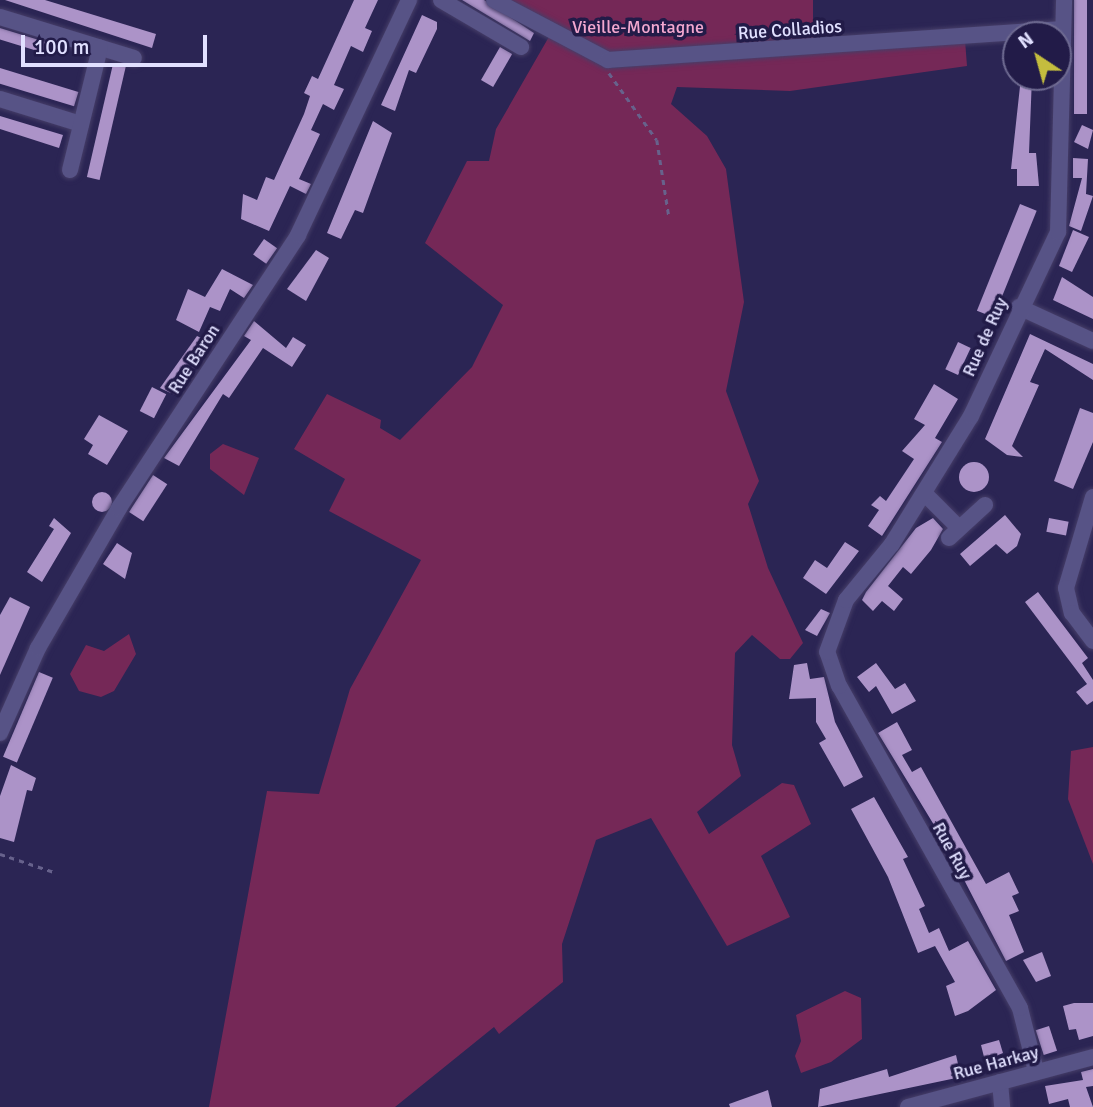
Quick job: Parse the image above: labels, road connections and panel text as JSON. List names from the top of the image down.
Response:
{
  "streets": {
    "street": [
      "Rue Colladios",
      "Rue de Ruy",
      "Rue Baron",
      "Rue Ruy",
      "Rue Harkay"
    ]
  },
  "crossings": [
    ["Rue de Ruy", "Rue Ruy"],
    ["Rue Ruy", "Rue Harkay"]
  ],
  "parks": ["Vieille-Montagne"],
  "scale_bar": "100 m",
  "north": "top left"
}
